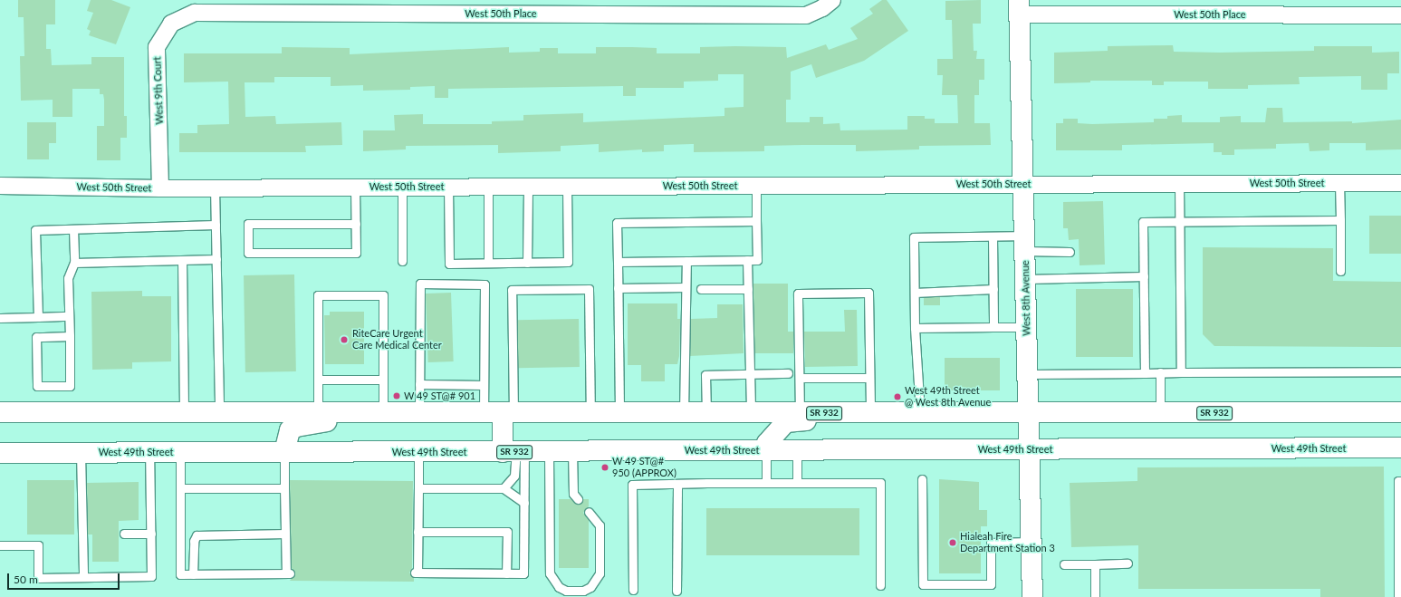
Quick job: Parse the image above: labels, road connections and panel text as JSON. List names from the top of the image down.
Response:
{
  "streets": {
    "main road": ["West 8th Avenue", "SR 932", "West 49th Street"],
    "street": ["West 50th Place", "West 9th Court", "West 50th Street"]
  },
  "crossings": [
    ["West 50th Place", "West 9th Court"],
    ["West 50th Place", "West 8th Avenue"],
    ["West 9th Court", "West 50th Street"],
    ["West 50th Street", "West 8th Avenue"],
    ["West 8th Avenue", "SR 932"],
    ["West 8th Avenue", "West 49th Street"]
  ],
  "places": [
    "RiteCare Urgent Care Medical Center",
    "W 49 ST@# 901",
    "West 49th Street @ West 8th Avenue",
    "W 49 ST@# 950 (APPROX)",
    "Hialeah Fire Department Station 3"
  ],
  "scale_bar": "50 m"
}
